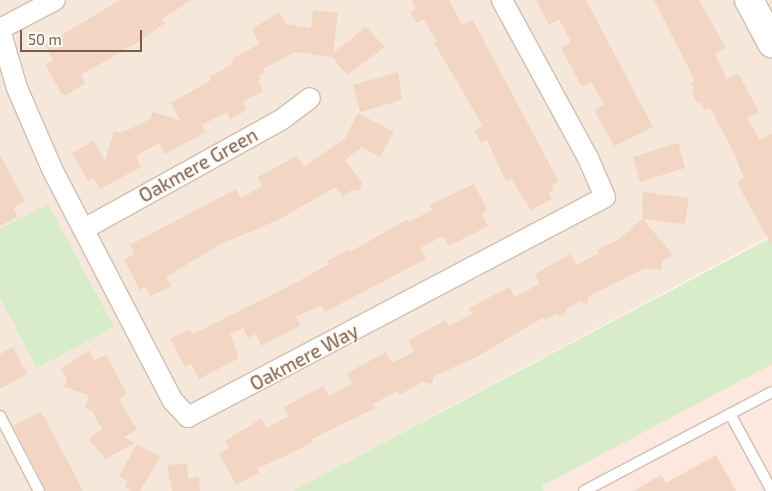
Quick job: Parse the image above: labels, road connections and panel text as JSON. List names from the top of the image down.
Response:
{
  "streets": {
    "street": ["Oakmere Green", "Oakmere Way"]
  },
  "crossings": [
    ["Oakmere Green", "Oakmere Way"]
  ],
  "scale_bar": "50 m"
}
